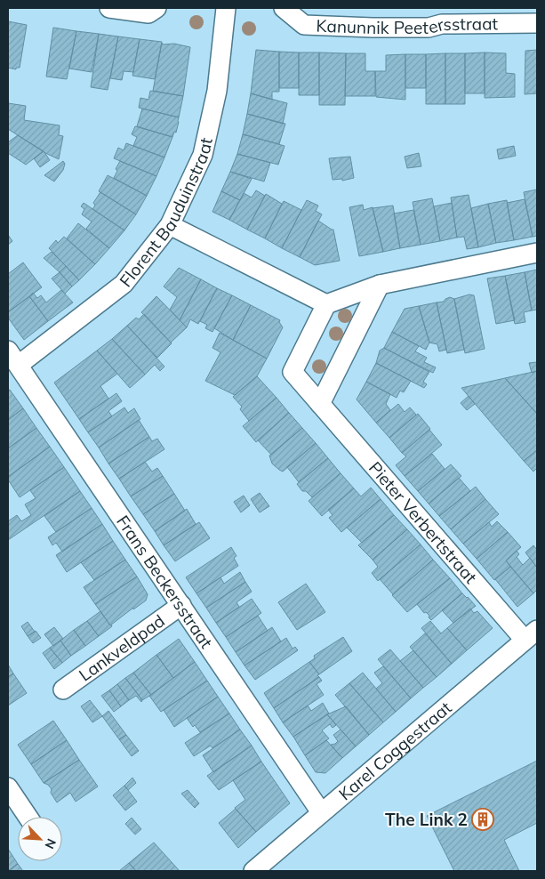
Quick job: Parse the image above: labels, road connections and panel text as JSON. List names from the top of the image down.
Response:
{
  "streets": {
    "street": [
      "Kanunnik Peetersstraat",
      "Florent Bauduinstraat",
      "Pieter Verbertstraat",
      "Frans Beckersstraat",
      "Lankveldpad",
      "Karel Coggestraat"
    ]
  },
  "crossings": [
    ["Florent Bauduinstraat", "Frans Beckersstraat"],
    ["Pieter Verbertstraat", "Karel Coggestraat"],
    ["Frans Beckersstraat", "Lankveldpad"],
    ["Frans Beckersstraat", "Karel Coggestraat"]
  ],
  "places": {
    "building": ["The Link 2"]
  },
  "north": "bottom right"
}
